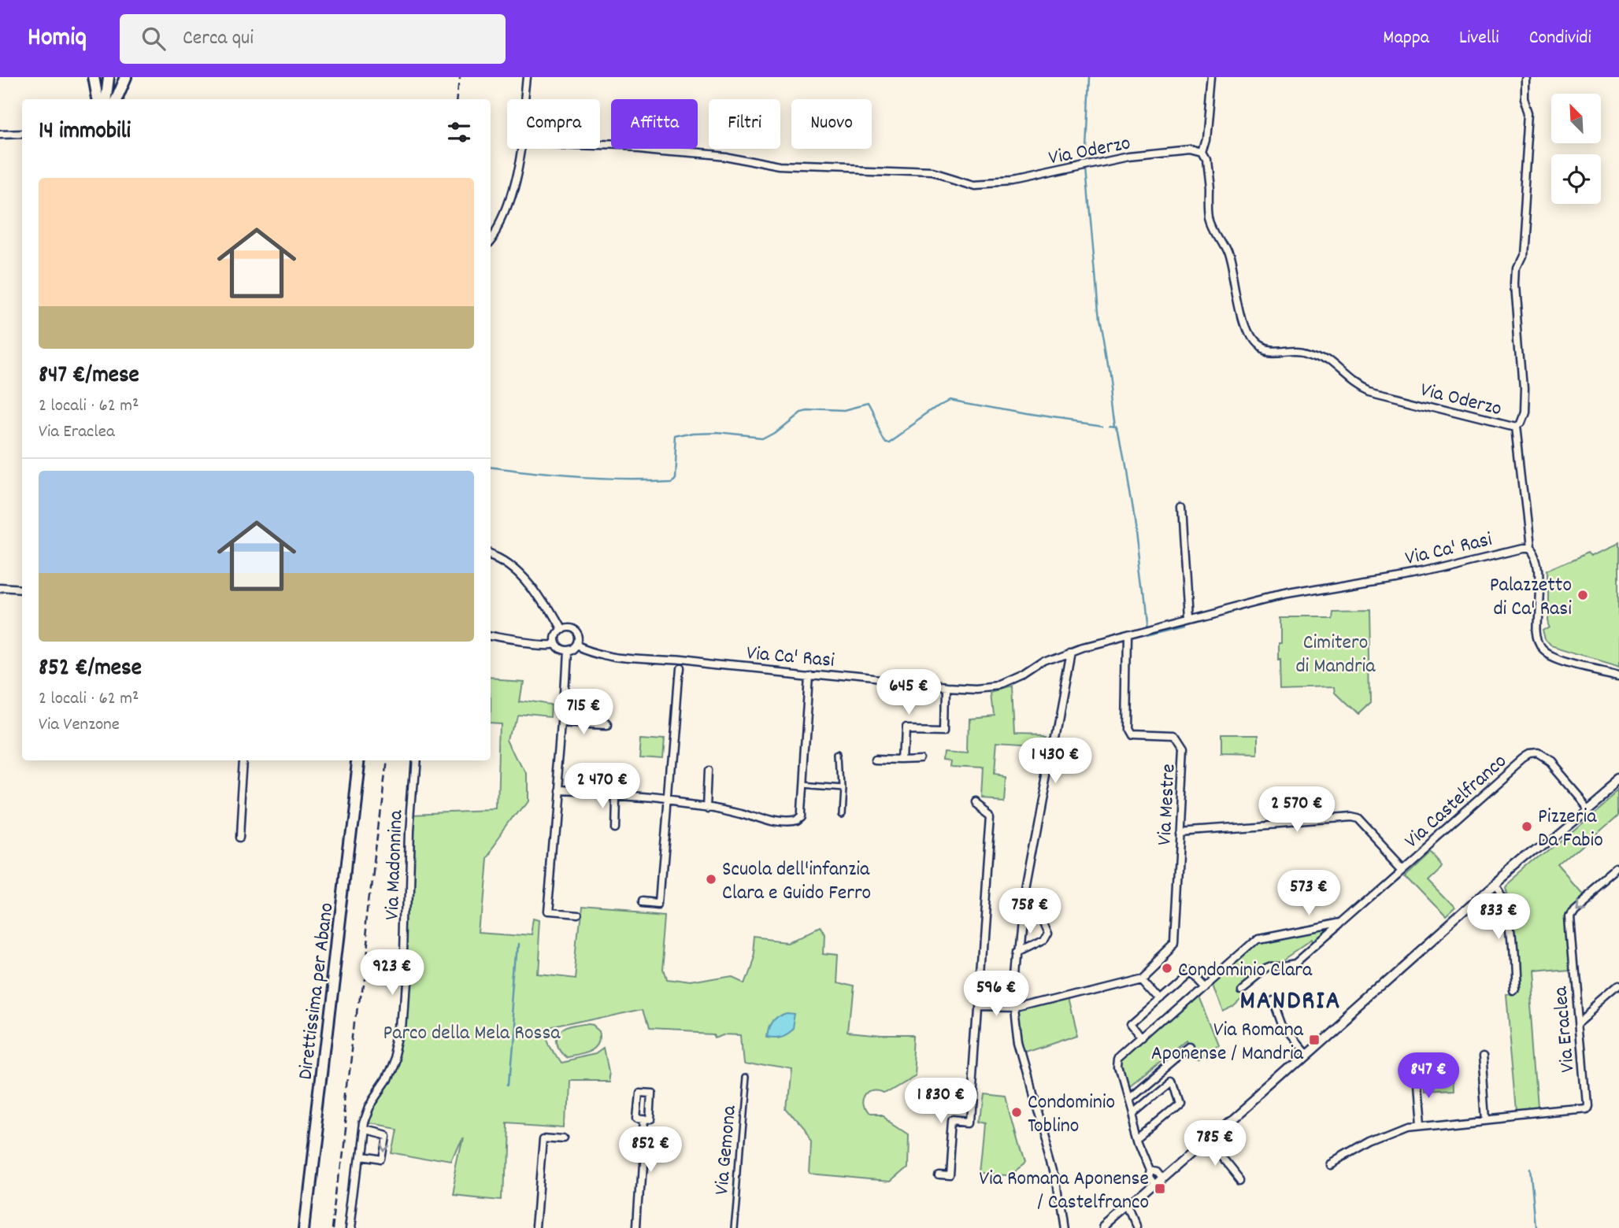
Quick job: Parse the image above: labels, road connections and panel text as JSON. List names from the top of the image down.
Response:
{
  "streets": {
    "highway": ["Direttissima per Abano"],
    "street": [
      "Via Oderzo",
      "Via Ca' Rasi",
      "Via Castelfranco",
      "Via Mestre",
      "Via Madonnina",
      "Via Eraclea",
      "Via Gemona"
    ]
  },
  "crossings": [
    ["Via Oderzo", "Via Ca' Rasi"],
    ["Via Ca' Rasi", "Via Mestre"]
  ],
  "districts": ["MANDRIA"],
  "parks": ["Cimitero di Mandria", "Parco della Mela Rossa"],
  "places": {
    "other": [
      "Palazzetto di Ca' Rasi",
      "Pizzeria Da Fabio",
      "Scuola dell'infanzia Clara e Guido Ferro",
      "Condominio Clara",
      "Condominio Toblino"
    ],
    "transit": ["Via Romana Aponense / Mandria", "Via Romana Aponense / Castelfranco"]
  },
  "north": "top left",
  "page": {
    "header": "Homiq",
    "search": "Cerca qui",
    "nav": ["Mappa", "Livelli", "Condividi"],
    "chip": [
      "Compra",
      "Affitta",
      "Filtri",
      "Nuovo"
    ],
    "heading": "14 immobili",
    "list": [
      {
        "name": "847 €/mese",
        "note": "2 locali · 62 m² · Via Eraclea"
      },
      {
        "name": "852 €/mese",
        "note": "2 locali · 62 m² · Via Venzone"
      }
    ],
    "price": [
      "645 €",
      "715 €",
      "1 430 €",
      "2 470 €",
      "2 570 €",
      "573 €",
      "758 €",
      "833 €",
      "923 €",
      "596 €",
      "847 €",
      "1 830 €",
      "785 €",
      "852 €"
    ]
  }
}
